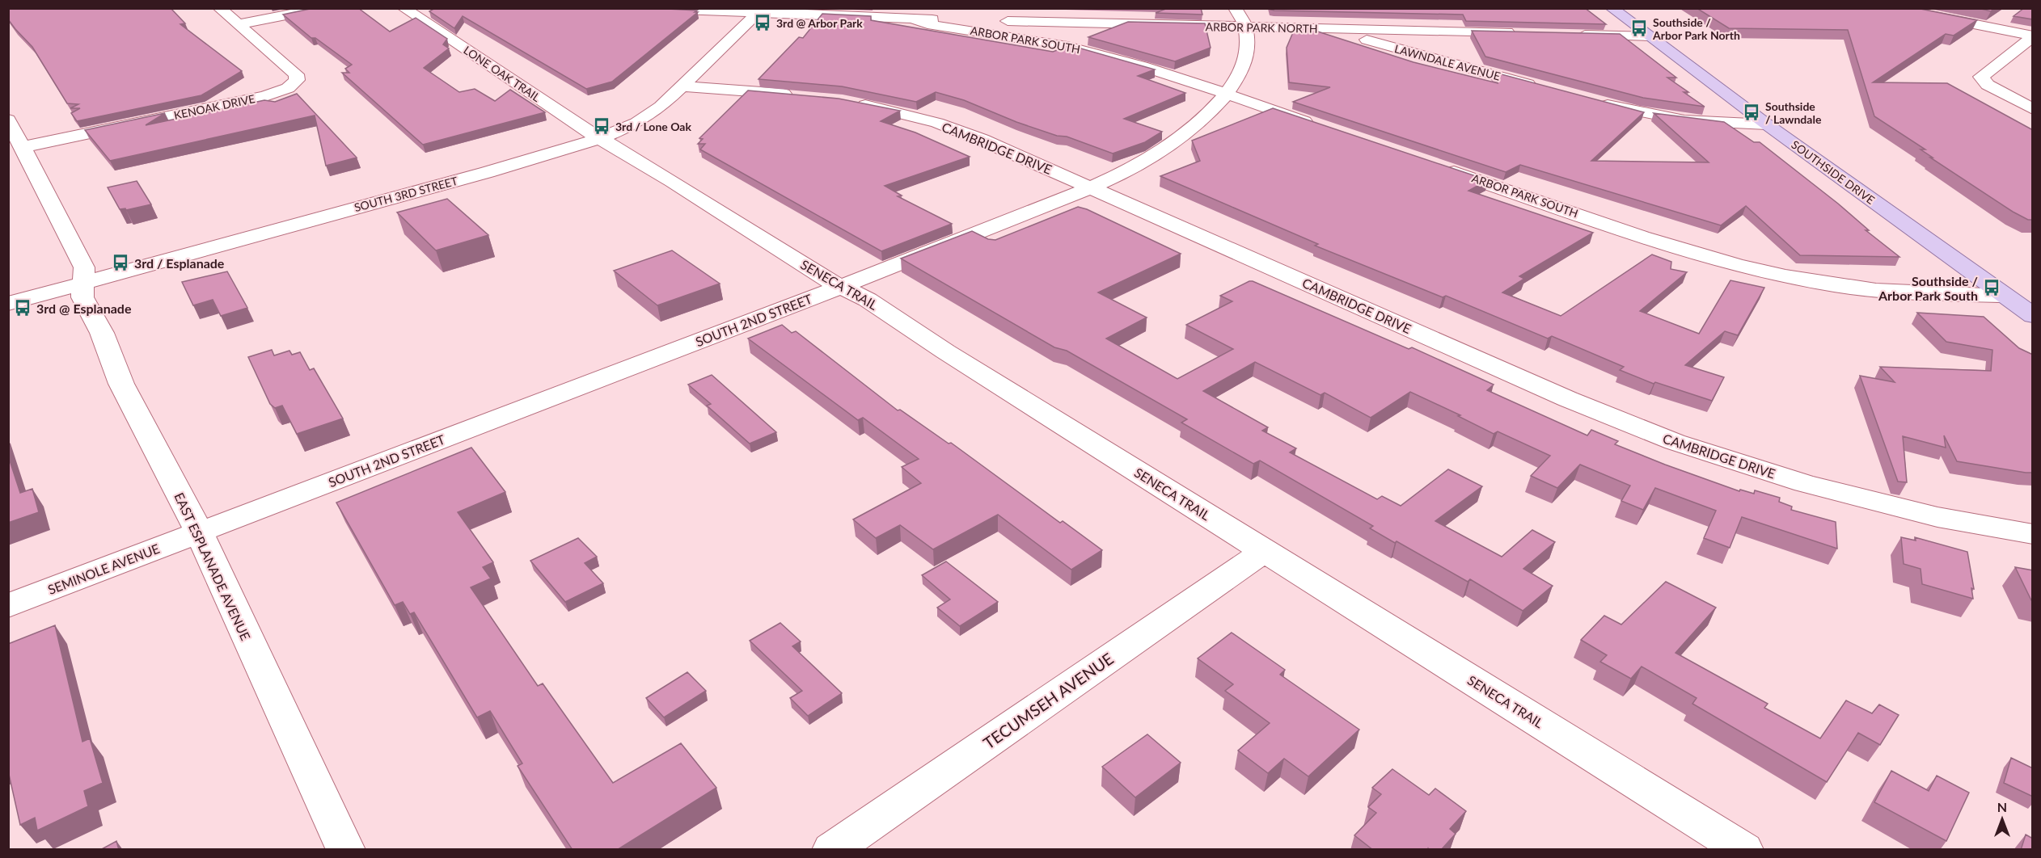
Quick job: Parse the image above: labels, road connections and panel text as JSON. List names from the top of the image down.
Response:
{
  "streets": {
    "main road": ["SOUTHSIDE DRIVE"],
    "street": [
      "ARBOR PARK NORTH",
      "ARBOR PARK SOUTH",
      "LAWNDALE AVENUE",
      "LONE OAK TRAIL",
      "KENOAK DRIVE",
      "CAMBRIDGE DRIVE",
      "SOUTH 3RD STREET",
      "SENECA TRAIL",
      "SOUTH 2ND STREET",
      "EAST ESPLANADE AVENUE",
      "SEMINOLE AVENUE",
      "TECUMSEH AVENUE"
    ]
  },
  "crossings": [
    ["ARBOR PARK NORTH", "ARBOR PARK SOUTH"],
    ["ARBOR PARK NORTH", "LAWNDALE AVENUE"],
    ["ARBOR PARK NORTH", "SOUTH 3RD STREET"],
    ["ARBOR PARK NORTH", "SOUTH 2ND STREET"],
    ["ARBOR PARK SOUTH", "SOUTHSIDE DRIVE"],
    ["ARBOR PARK SOUTH", "SOUTH 2ND STREET"],
    ["LONE OAK TRAIL", "SOUTH 3RD STREET"],
    ["LONE OAK TRAIL", "SENECA TRAIL"],
    ["KENOAK DRIVE", "EAST ESPLANADE AVENUE"],
    ["CAMBRIDGE DRIVE", "SOUTH 2ND STREET"],
    ["SOUTH 3RD STREET", "SENECA TRAIL"],
    ["SOUTH 3RD STREET", "EAST ESPLANADE AVENUE"],
    ["SENECA TRAIL", "SOUTH 2ND STREET"],
    ["SENECA TRAIL", "TECUMSEH AVENUE"],
    ["SOUTH 2ND STREET", "EAST ESPLANADE AVENUE"],
    ["SOUTH 2ND STREET", "SEMINOLE AVENUE"],
    ["EAST ESPLANADE AVENUE", "SEMINOLE AVENUE"]
  ],
  "places": {
    "bus stop": [
      "3rd @ Arbor Park",
      "Southside / Arbor Park North",
      "Southside / Lawndale",
      "3rd / Lone Oak",
      "3rd / Esplanade",
      "Southside / Arbor Park South",
      "3rd @ Esplanade"
    ]
  },
  "north": "top"
}
